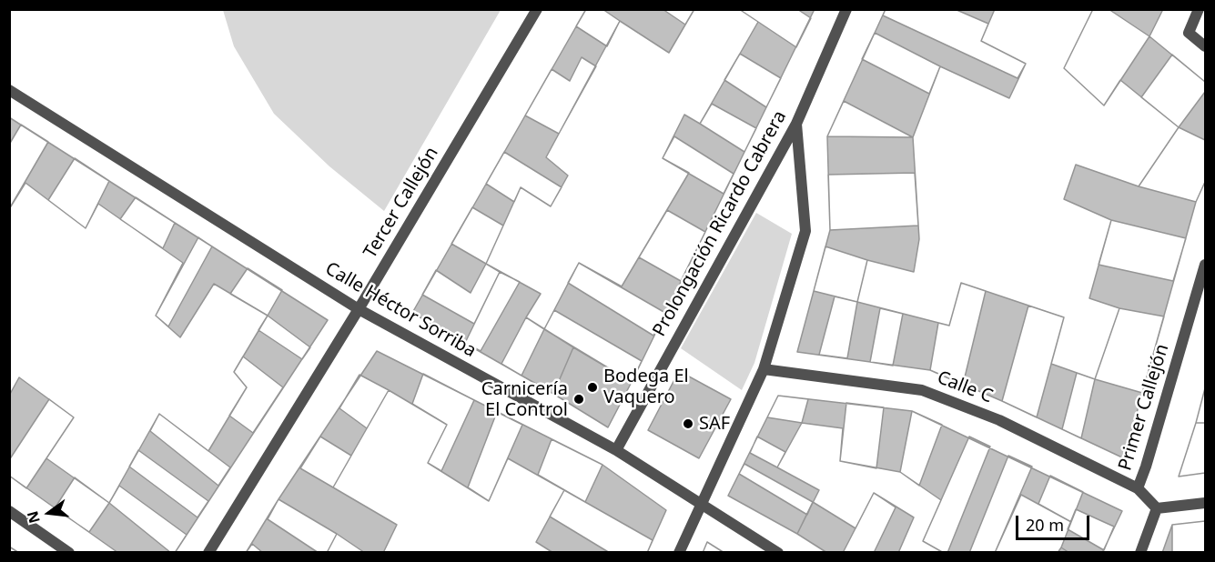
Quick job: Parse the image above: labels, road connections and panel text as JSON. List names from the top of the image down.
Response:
{
  "streets": {
    "street": [
      "Tercer Callejón",
      "Prolongación Ricardo Cabrera",
      "Calle Héctor Sorriba",
      "Calle C",
      "Primer Callejón"
    ]
  },
  "crossings": [
    ["Tercer Callejón", "Calle Héctor Sorriba"],
    ["Prolongación Ricardo Cabrera", "Calle Héctor Sorriba"],
    ["Calle C", "Primer Callejón"]
  ],
  "places": ["Bodega El Vaquero", "Carnicería El Control", "SAF"],
  "scale_bar": "20 m",
  "north": "left"
}
